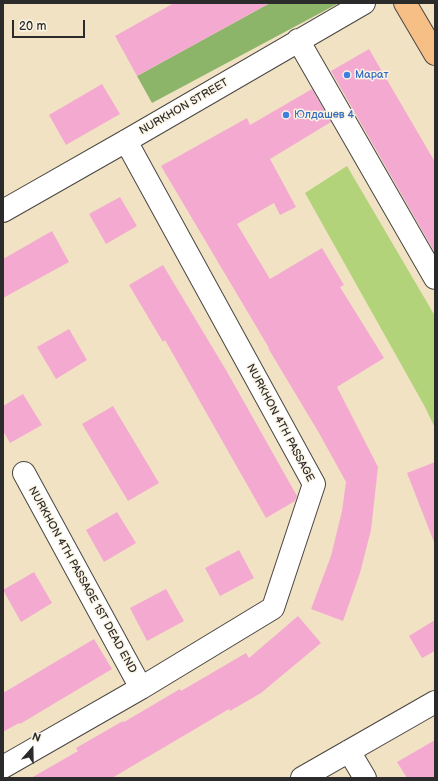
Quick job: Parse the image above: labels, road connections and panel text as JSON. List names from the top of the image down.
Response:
{
  "streets": {
    "street": ["NURKHON STREET", "NURKHON 4TH PASSAGE", "NURKHON 4TH PASSAGE 1ST DEAD END"]
  },
  "crossings": [
    ["NURKHON STREET", "NURKHON 4TH PASSAGE"],
    ["NURKHON 4TH PASSAGE", "NURKHON 4TH PASSAGE 1ST DEAD END"]
  ],
  "places": ["Марат", "Юлдашев 4"],
  "scale_bar": "20 m",
  "north": "top"
}
